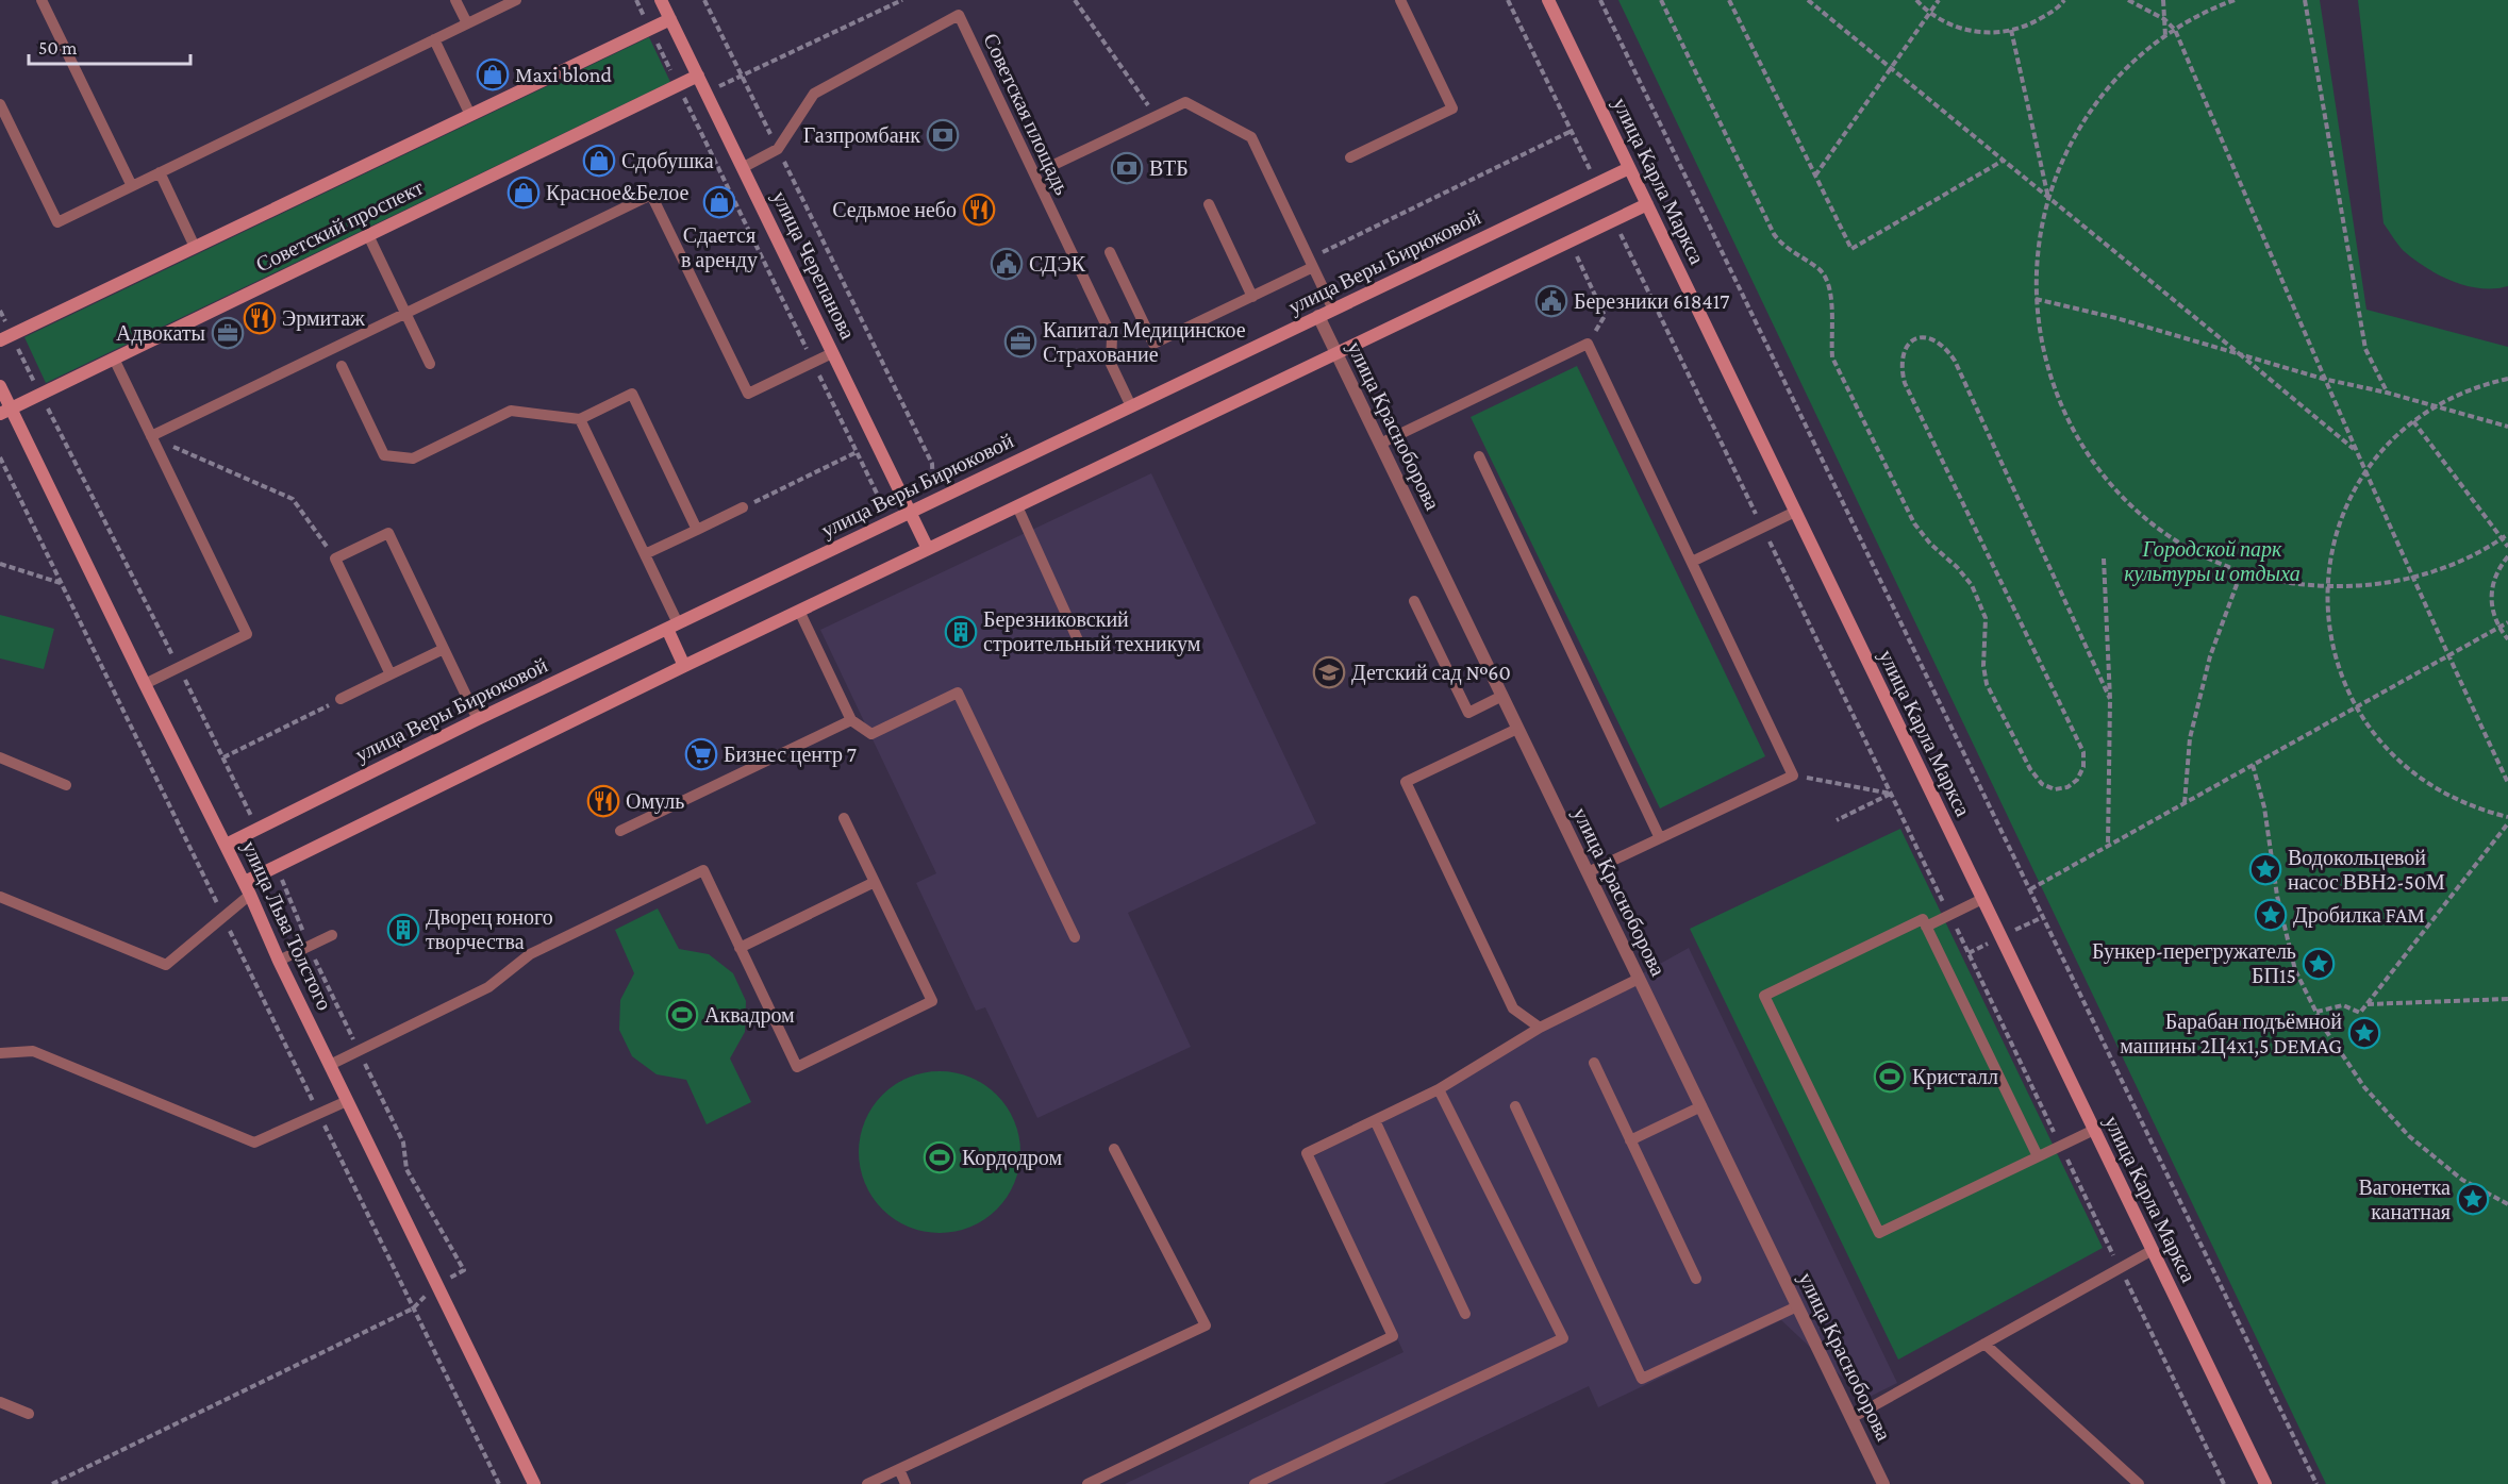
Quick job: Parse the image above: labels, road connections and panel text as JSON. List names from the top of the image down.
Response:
{
  "streets": {
    "street": [
      "улица Карла Маркса",
      "Советский проспект",
      "улица Веры Бирюковой",
      "улица Черепанова",
      "улица Красноборова",
      "улица Льва Толстого"
    ],
    "lane": ["Советская площадь"]
  },
  "crossings": [
    ["Советская площадь", "улица Веры Бирюковой"],
    ["Советская площадь", "улица Черепанова"],
    ["улица Карла Маркса", "улица Веры Бирюковой"],
    ["Советский проспект", "улица Черепанова"],
    ["Советский проспект", "улица Льва Толстого"],
    ["улица Веры Бирюковой", "улица Черепанова"],
    ["улица Веры Бирюковой", "улица Красноборова"],
    ["улица Веры Бирюковой", "улица Льва Толстого"]
  ],
  "parks": ["Городской парк культуры и отдыха"],
  "places": {
    "shop": [
      "Maxi blond",
      "Сдобушка",
      "Красное&Белое",
      "Сдается в аренду"
    ],
    "bank": ["Газпромбанк", "ВТБ"],
    "restaurant": ["Седьмое небо", "Эрмитаж", "Омуль"],
    "public building": ["СДЭК", "Березники 618417"],
    "office": ["Адвокаты", "Капитал Медицинское Страхование"],
    "building": ["Березниковский строительный техникум", "Дворец юного творчества"],
    "school or university": ["Детский сад №60"],
    "supermarket": ["Бизнес центр 7"],
    "place": [
      "Водокольцевой насос ВВН2-50М",
      "Дробилка FAM",
      "Бункер-перегружатель БП15",
      "Барабан подъёмной машины 2Ц4х1,5 DEMAG",
      "Вагонетка канатная"
    ],
    "sports": ["Аквадром", "Кристалл", "Кордодром"]
  },
  "scale_bar": "50 m"
}
